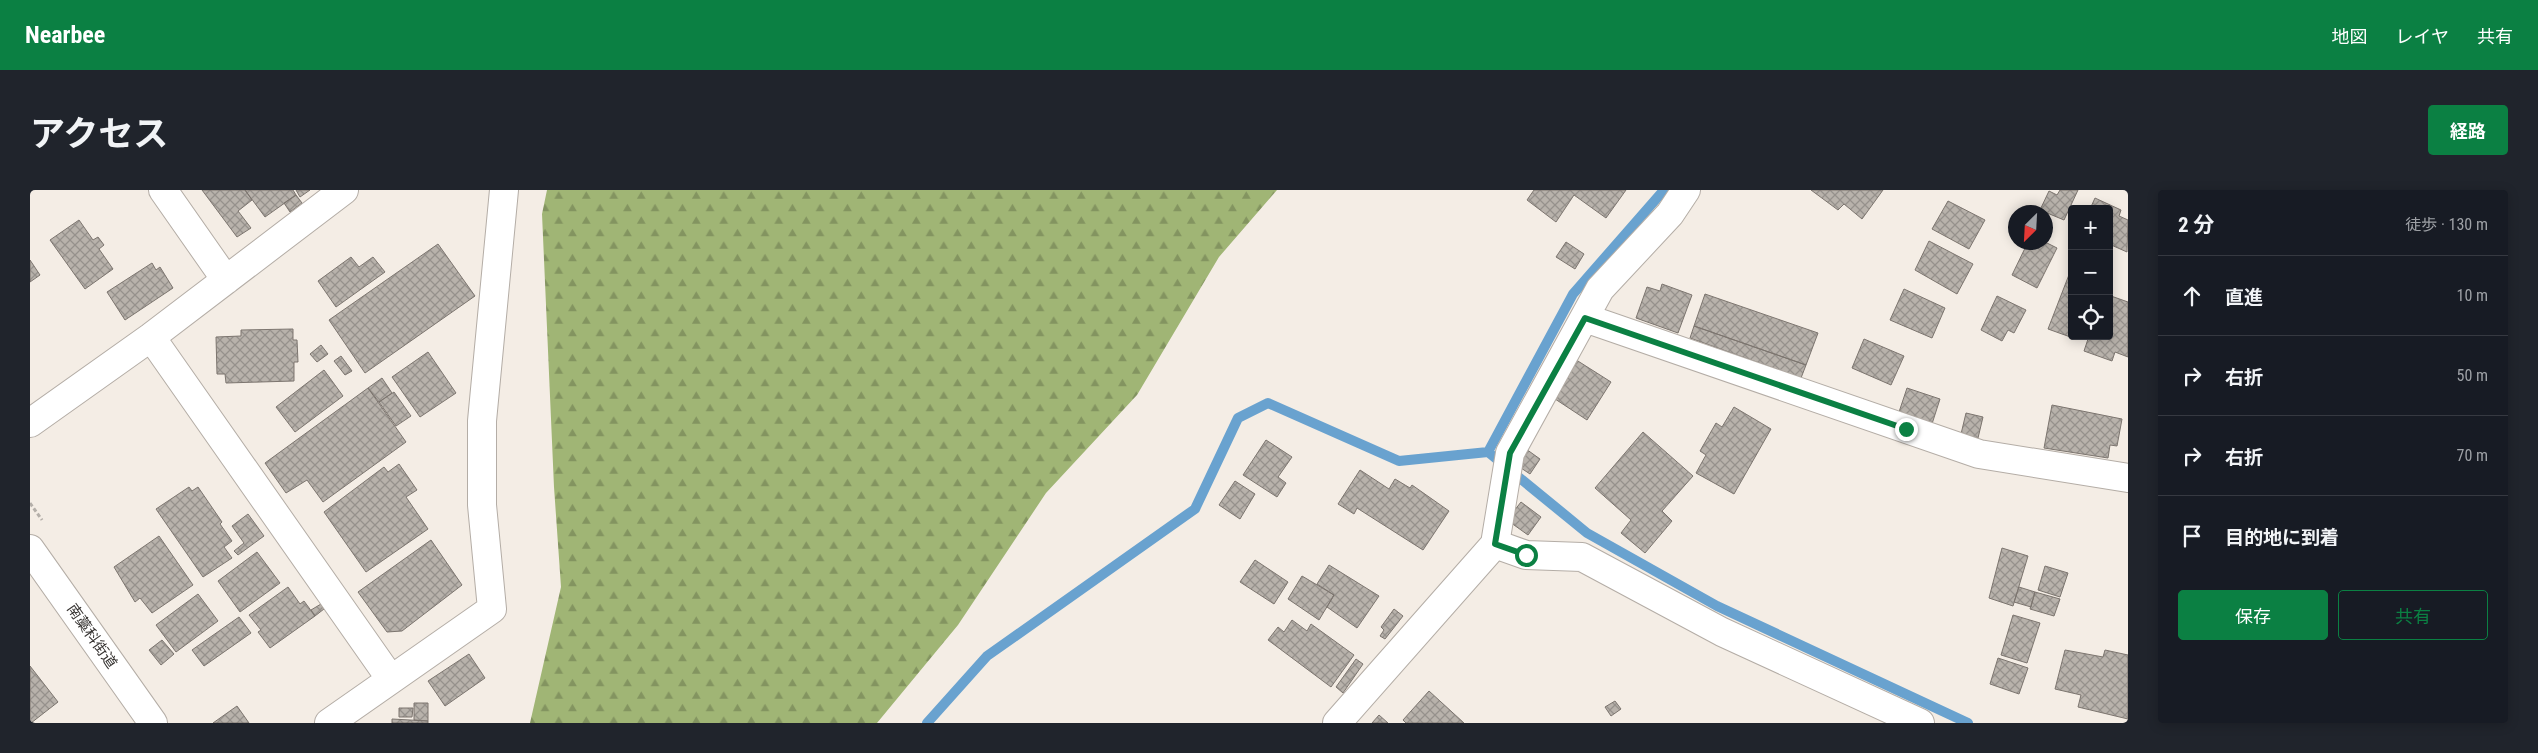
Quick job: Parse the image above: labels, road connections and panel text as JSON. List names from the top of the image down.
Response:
{
  "streets": {
    "street": ["南藁科街道"]
  },
  "north": "bottom left",
  "page": {
    "header": "Nearbee",
    "nav": ["地図", "レイヤ", "共有"],
    "title": "アクセス",
    "buttons": [
      "経路",
      ["保存", "共有"]
    ],
    "heading": ["2 分", "徒歩 · 130 m"],
    "map_buttons": ["+", "−"],
    "list": [
      ["直進", "10 m"],
      ["右折", "50 m"],
      ["右折", "70 m"],
      "目的地に到着"
    ]
  }
}
